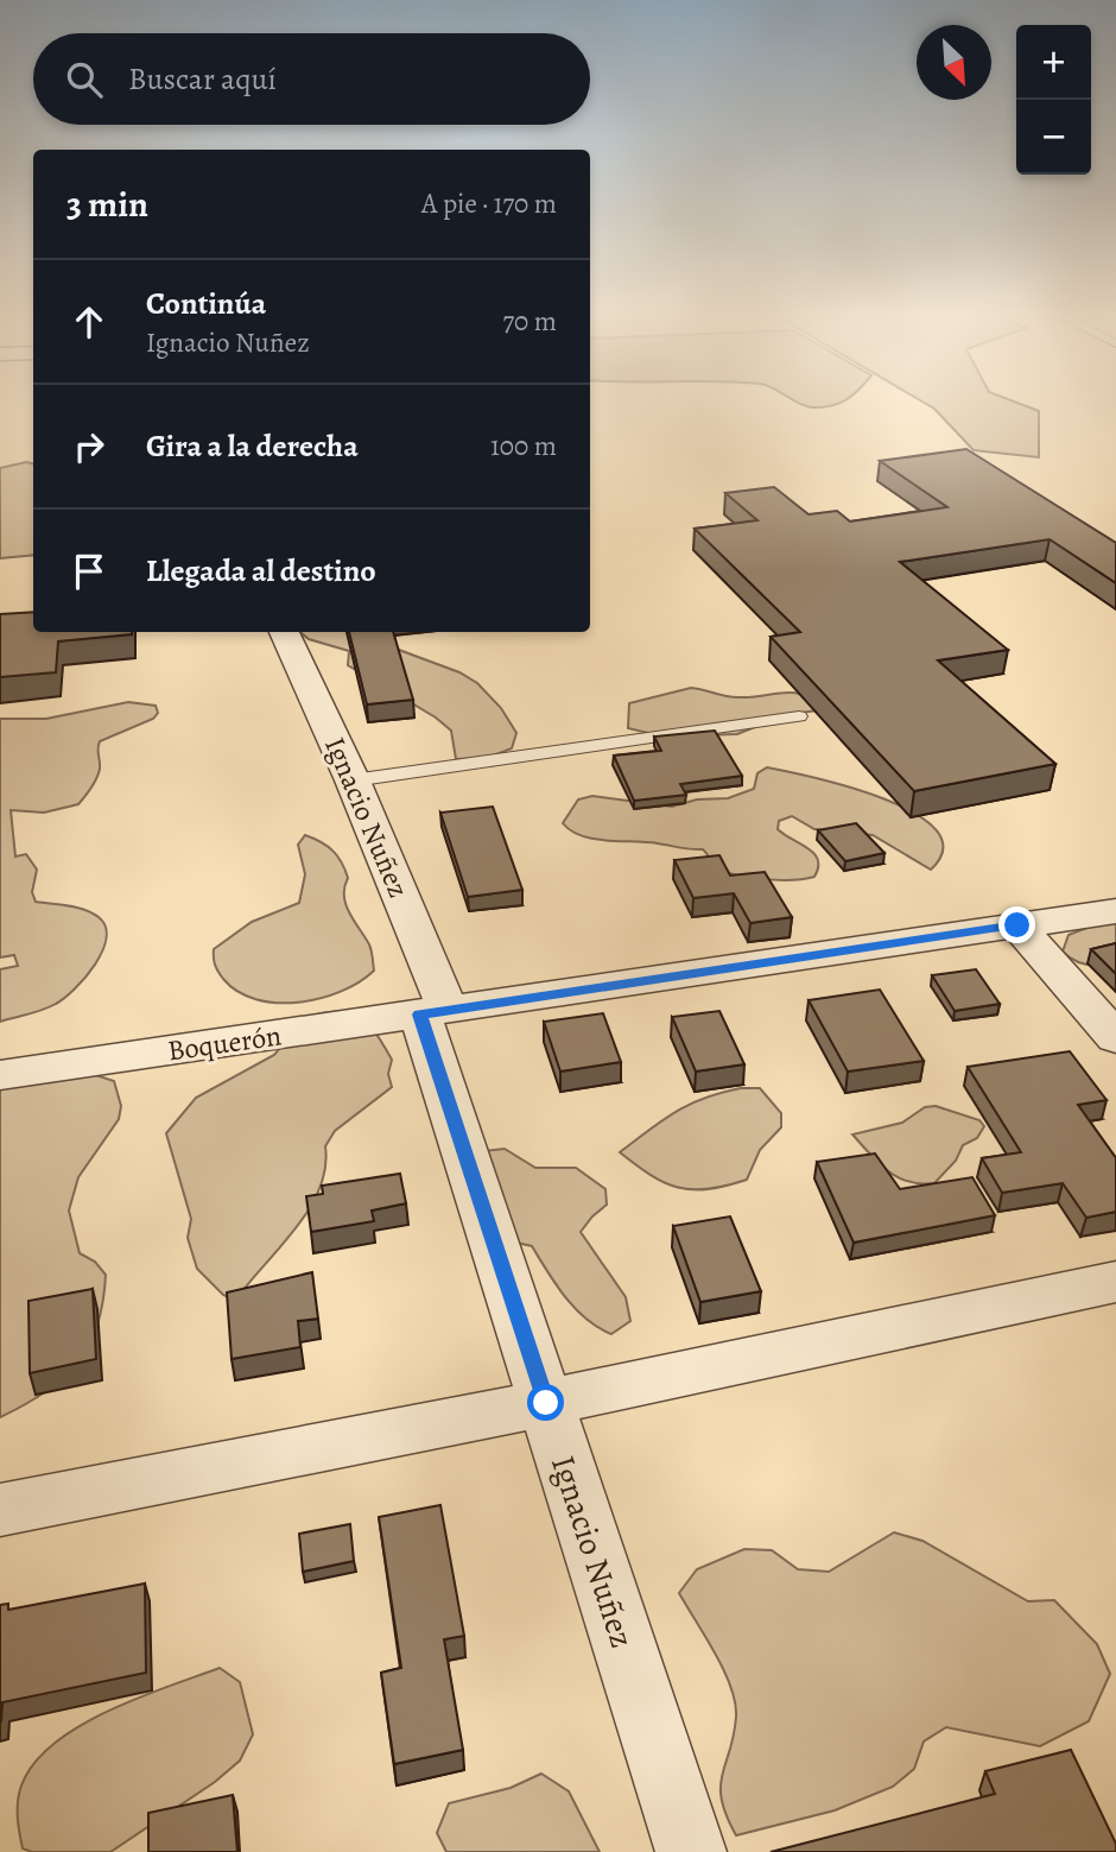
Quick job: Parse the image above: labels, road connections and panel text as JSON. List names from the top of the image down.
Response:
{
  "streets": {
    "street": ["Ignacio Nuñez", "Boquerón"]
  },
  "crossings": [
    ["Ignacio Nuñez", "Boquerón"]
  ],
  "north": "bottom right",
  "page": {
    "map_buttons": ["+", "−"],
    "search": "Buscar aquí",
    "heading": ["3 min", "A pie · 170 m"],
    "list": [
      ["Continúa", "Ignacio Nuñez", "70 m"],
      ["Gira a la derecha", "100 m"],
      "Llegada al destino"
    ]
  }
}
